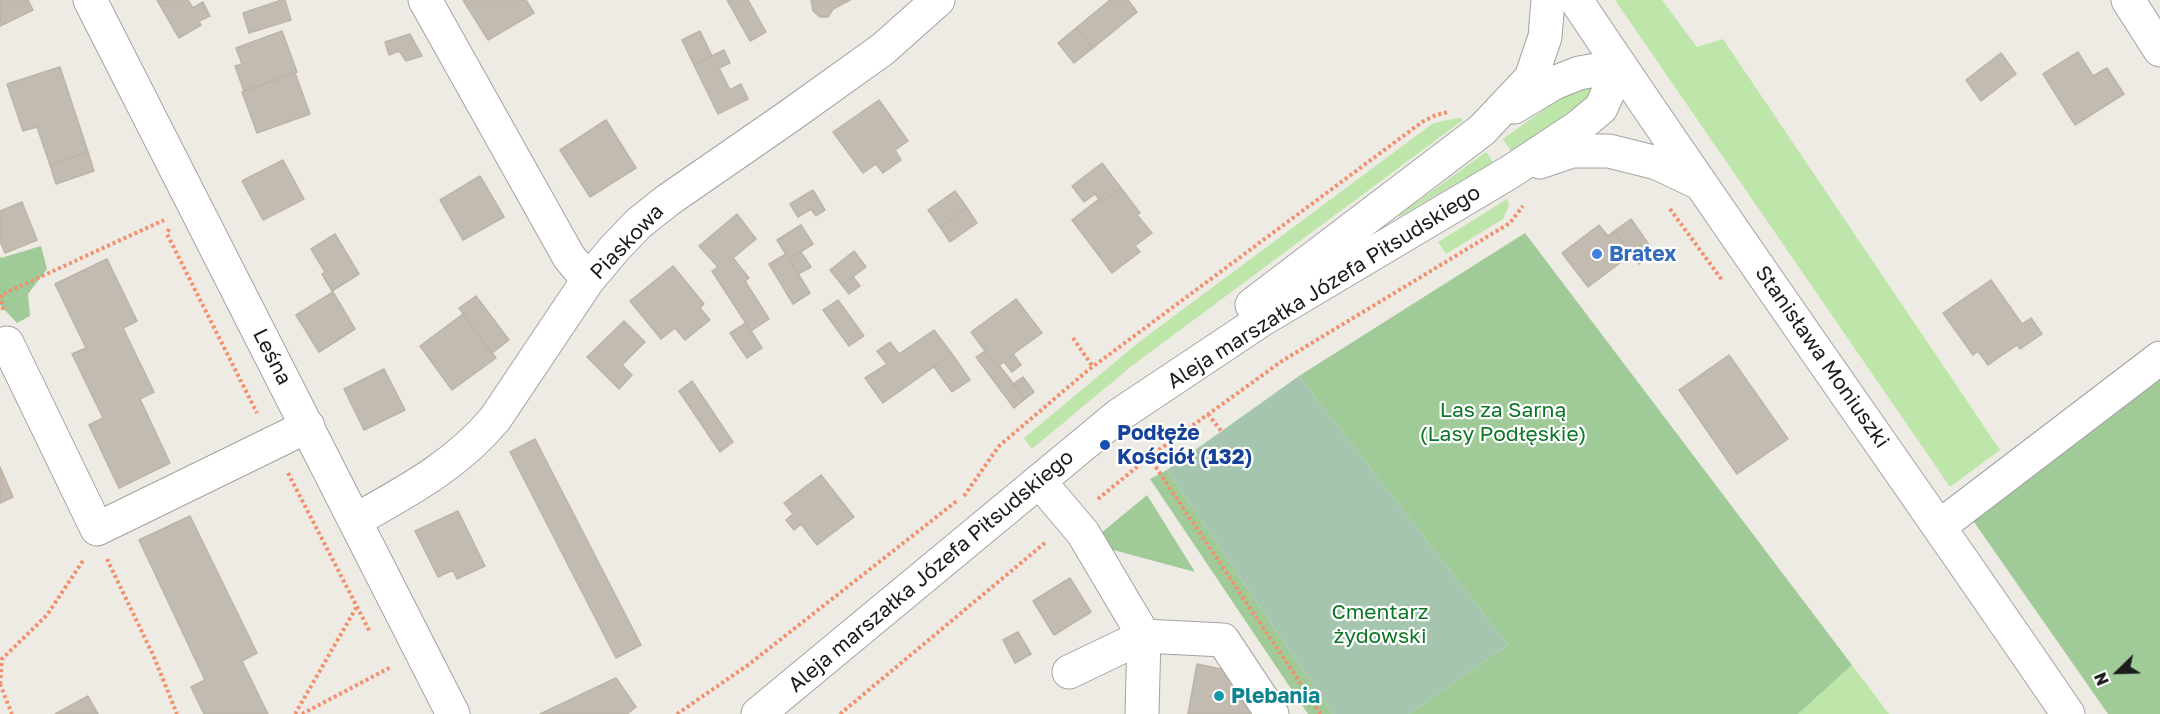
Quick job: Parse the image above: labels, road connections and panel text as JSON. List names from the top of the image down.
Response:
{
  "streets": {
    "street": [
      "Piaskowa",
      "Aleja marszałka Józefa Piłsudskiego",
      "Leśna",
      "Stanisława Moniuszki"
    ]
  },
  "crossings": [
    ["Piaskowa", "Leśna"],
    ["Aleja marszałka Józefa Piłsudskiego", "Stanisława Moniuszki"]
  ],
  "parks": ["Las za Sarną (Lasy Podłęskie)", "Cmentarz żydowski"],
  "places": ["Bratex", "Podłęże Kościół (132)", "Plebania"],
  "north": "bottom left"
}
